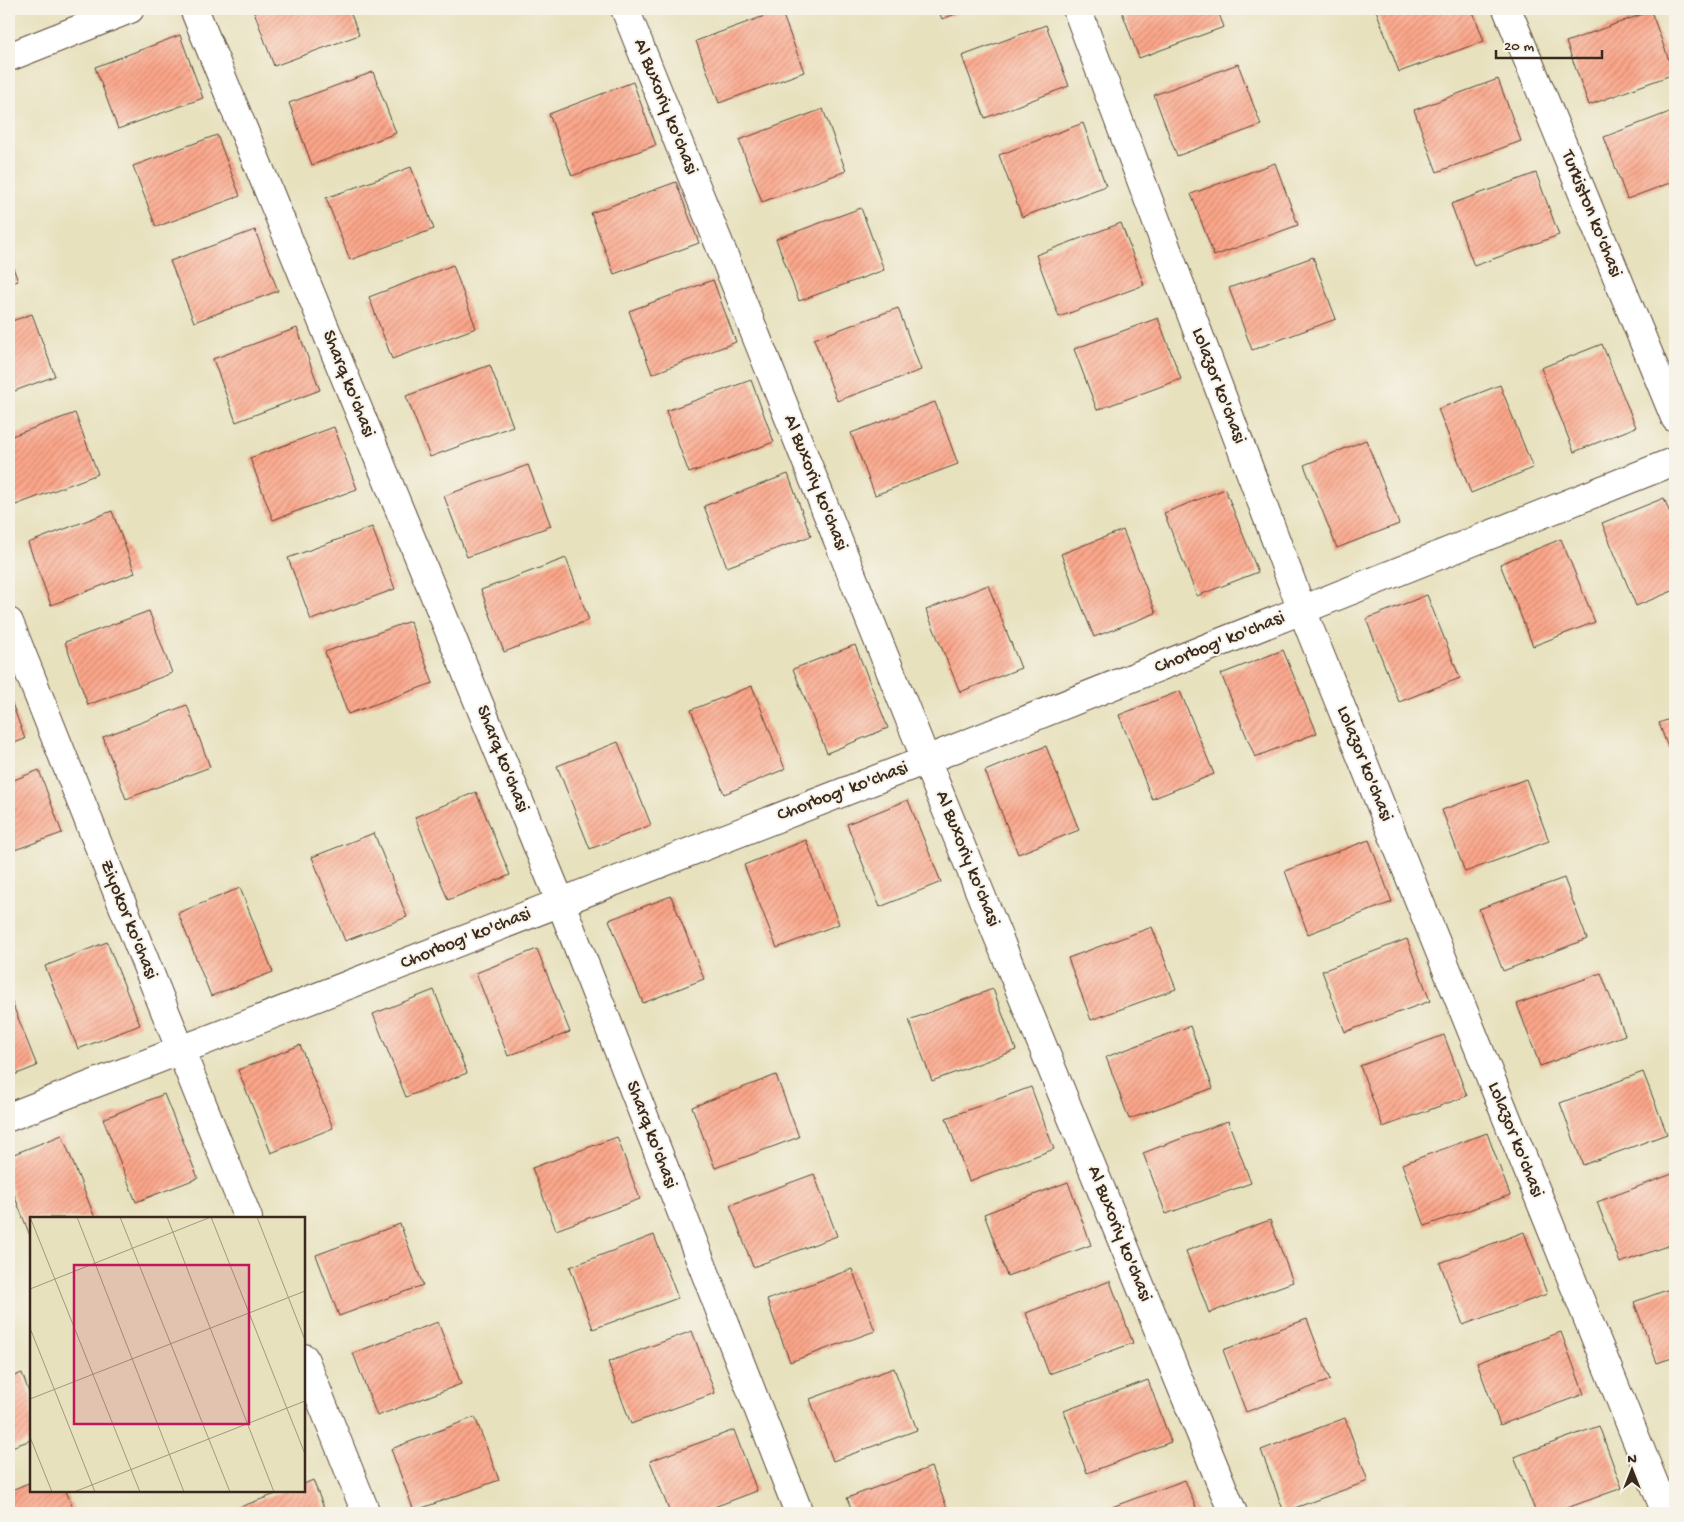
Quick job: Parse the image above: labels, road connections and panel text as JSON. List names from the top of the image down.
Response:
{
  "streets": {
    "street": [
      "Al Buxoriy ko'chasi",
      "Turkiston ko'chasi",
      "Sharq ko'chasi",
      "Lolazor ko'chasi",
      "Chorbog' ko'chasi",
      "Ziyokor ko'chasi"
    ]
  },
  "crossings": [
    ["Al Buxoriy ko'chasi", "Chorbog' ko'chasi"],
    ["Sharq ko'chasi", "Chorbog' ko'chasi"],
    ["Lolazor ko'chasi", "Chorbog' ko'chasi"],
    ["Chorbog' ko'chasi", "Ziyokor ko'chasi"]
  ],
  "scale_bar": "20 m",
  "north": "top"
}
